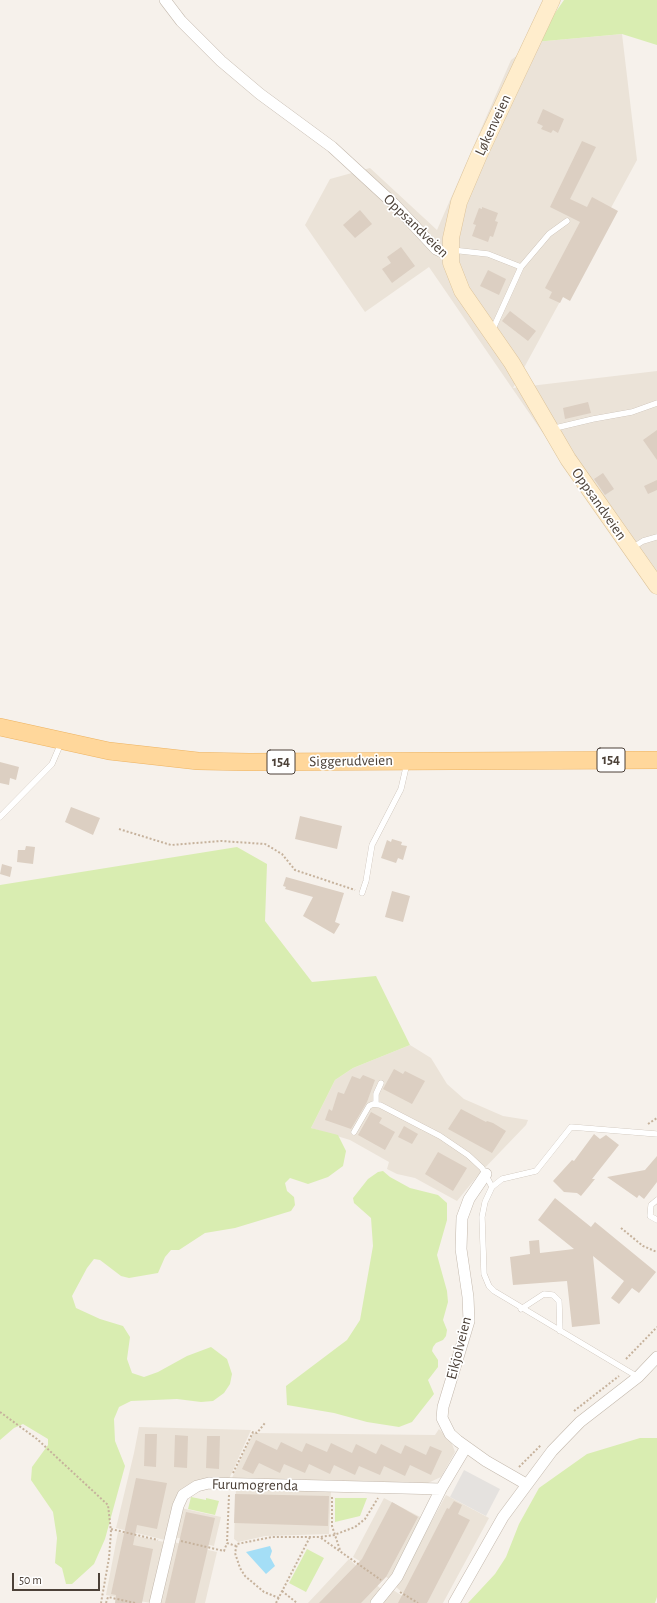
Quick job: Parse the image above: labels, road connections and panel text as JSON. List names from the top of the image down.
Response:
{
  "streets": {
    "main road": [
      "Løkenveien",
      "Oppsandveien",
      "154",
      "Siggerudveien"
    ],
    "street": ["Eikjolveien", "Furumogrenda"]
  },
  "crossings": [
    ["Løkenveien", "Oppsandveien"]
  ],
  "scale_bar": "50 m"
}
